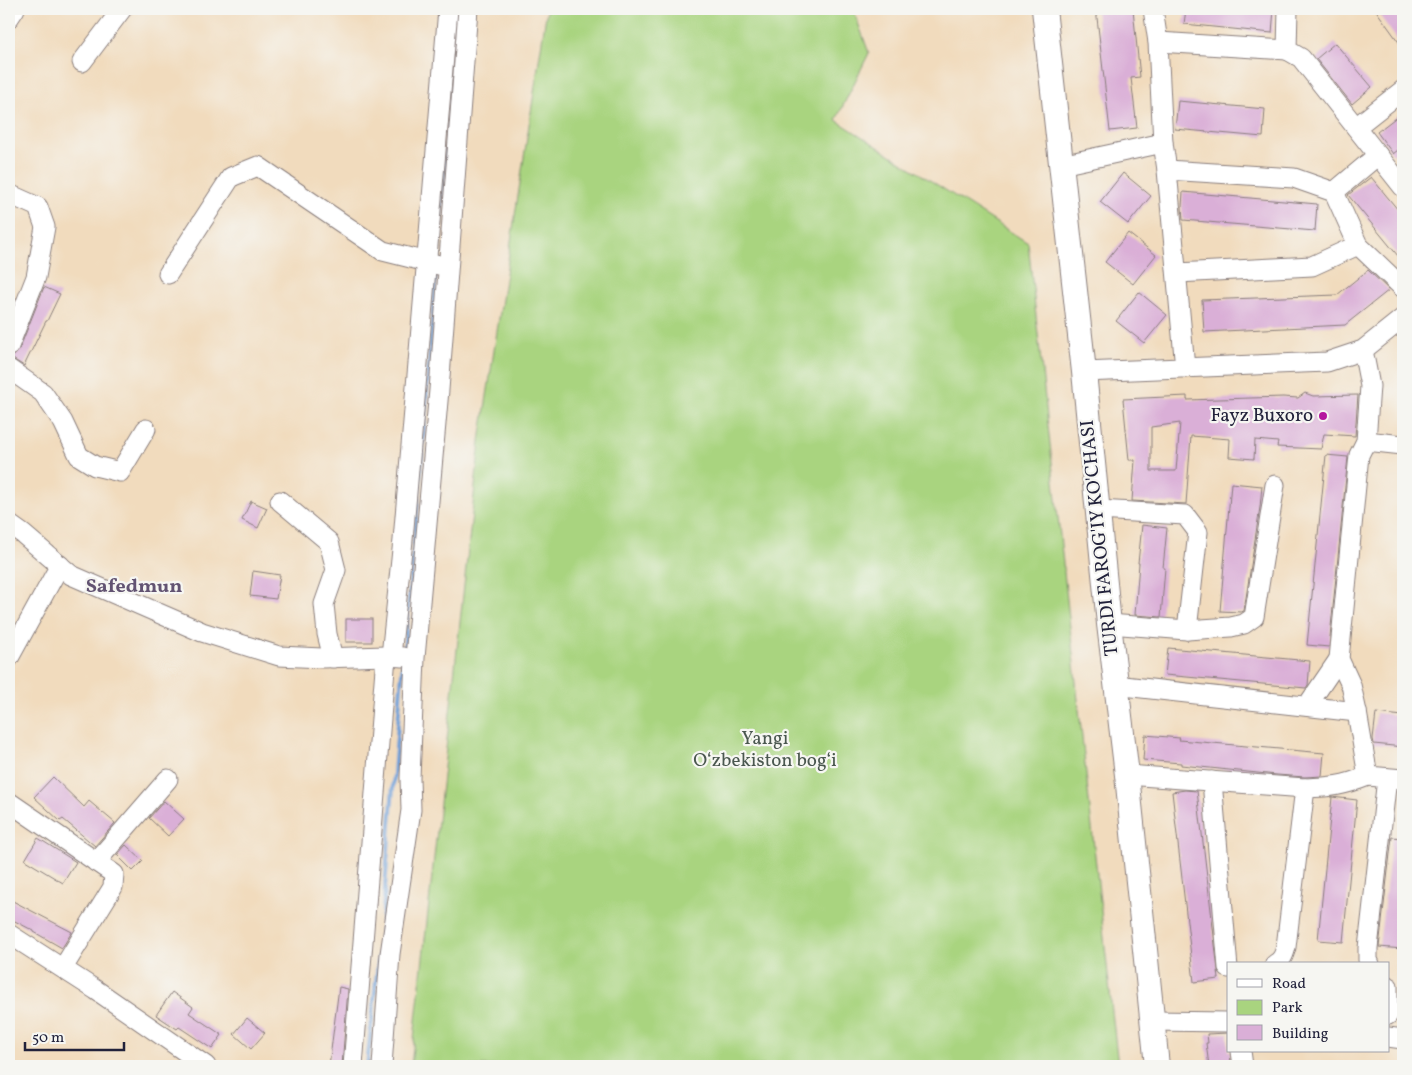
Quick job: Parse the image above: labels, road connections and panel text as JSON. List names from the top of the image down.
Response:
{
  "streets": {
    "main road": ["TURDI FAROG'IY KO'CHASI"]
  },
  "districts": ["Safedmun"],
  "parks": ["Yangi Oʻzbekiston bogʻi"],
  "places": ["Fayz Buxoro"],
  "legend": ["Road", "Park", "Building"],
  "scale_bar": "50 m"
}
